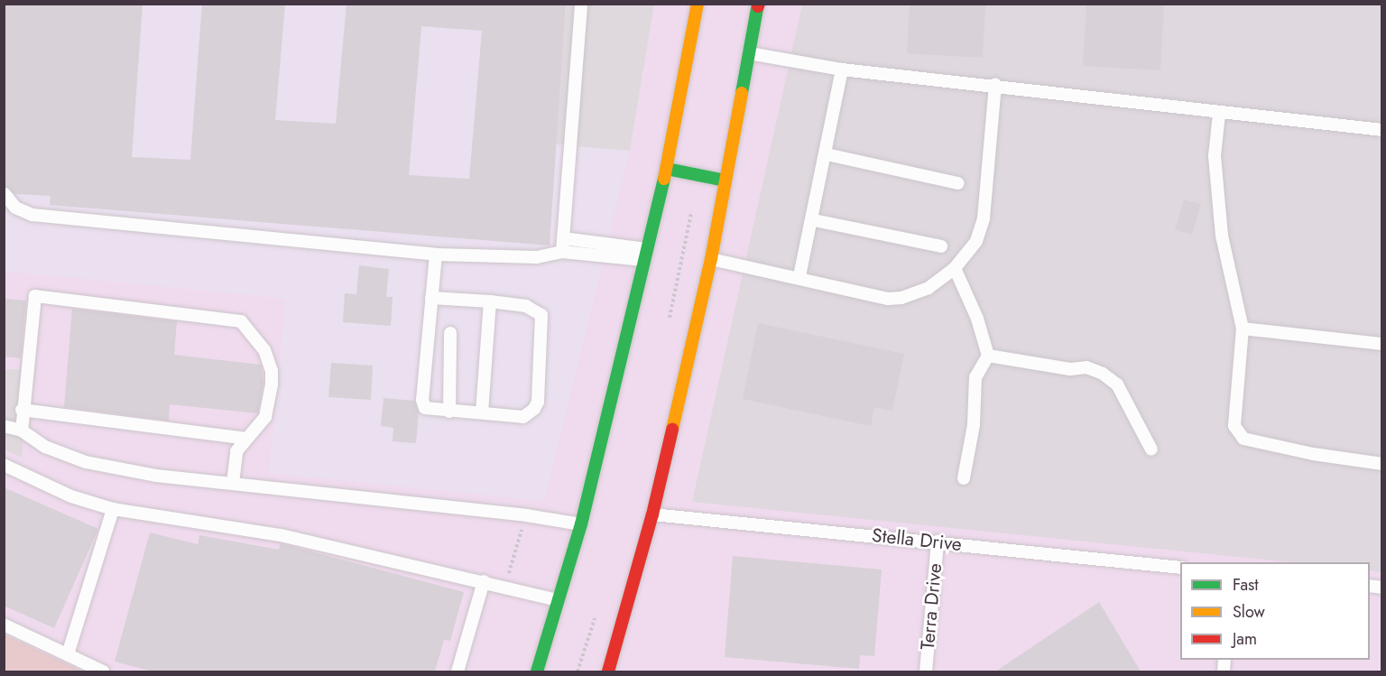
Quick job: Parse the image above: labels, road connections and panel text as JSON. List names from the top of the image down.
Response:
{
  "streets": {
    "lane": ["Stella Drive", "Terra Drive"]
  },
  "crossings": [
    ["Stella Drive", "Terra Drive"]
  ],
  "legend": ["Fast", "Slow", "Jam"]
}
